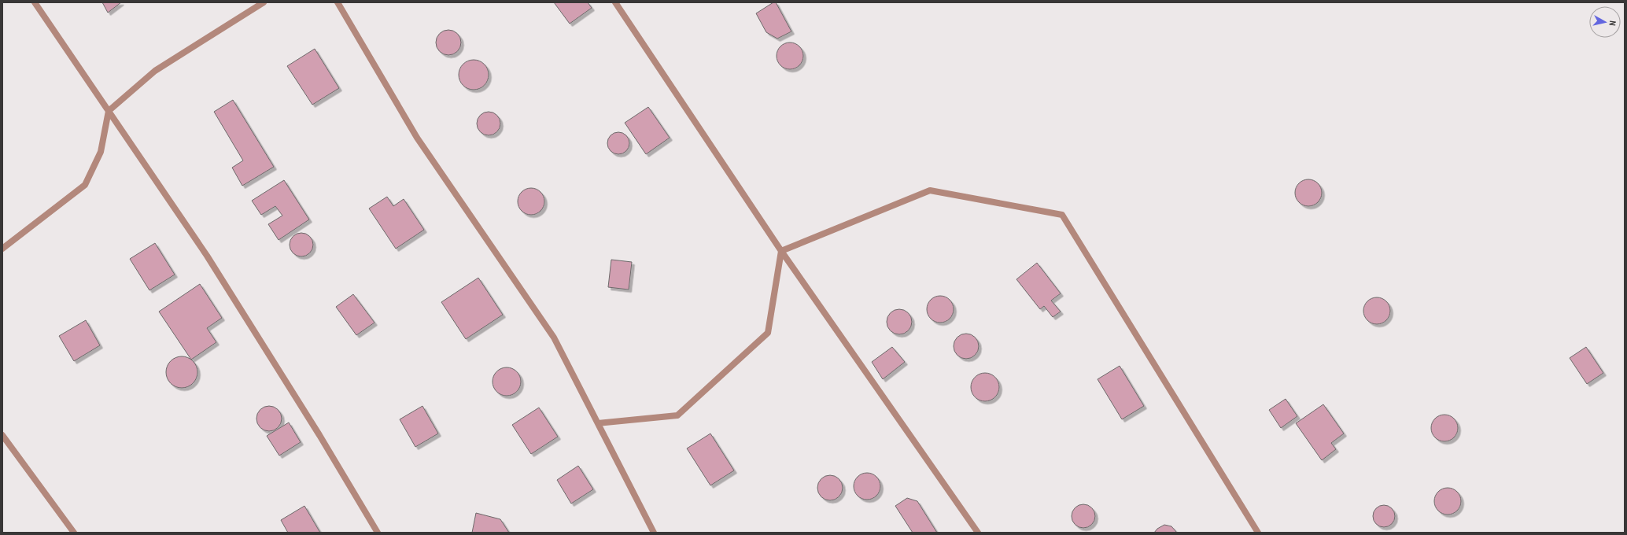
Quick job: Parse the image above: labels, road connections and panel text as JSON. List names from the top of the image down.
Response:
{
  "north": "right"
}
